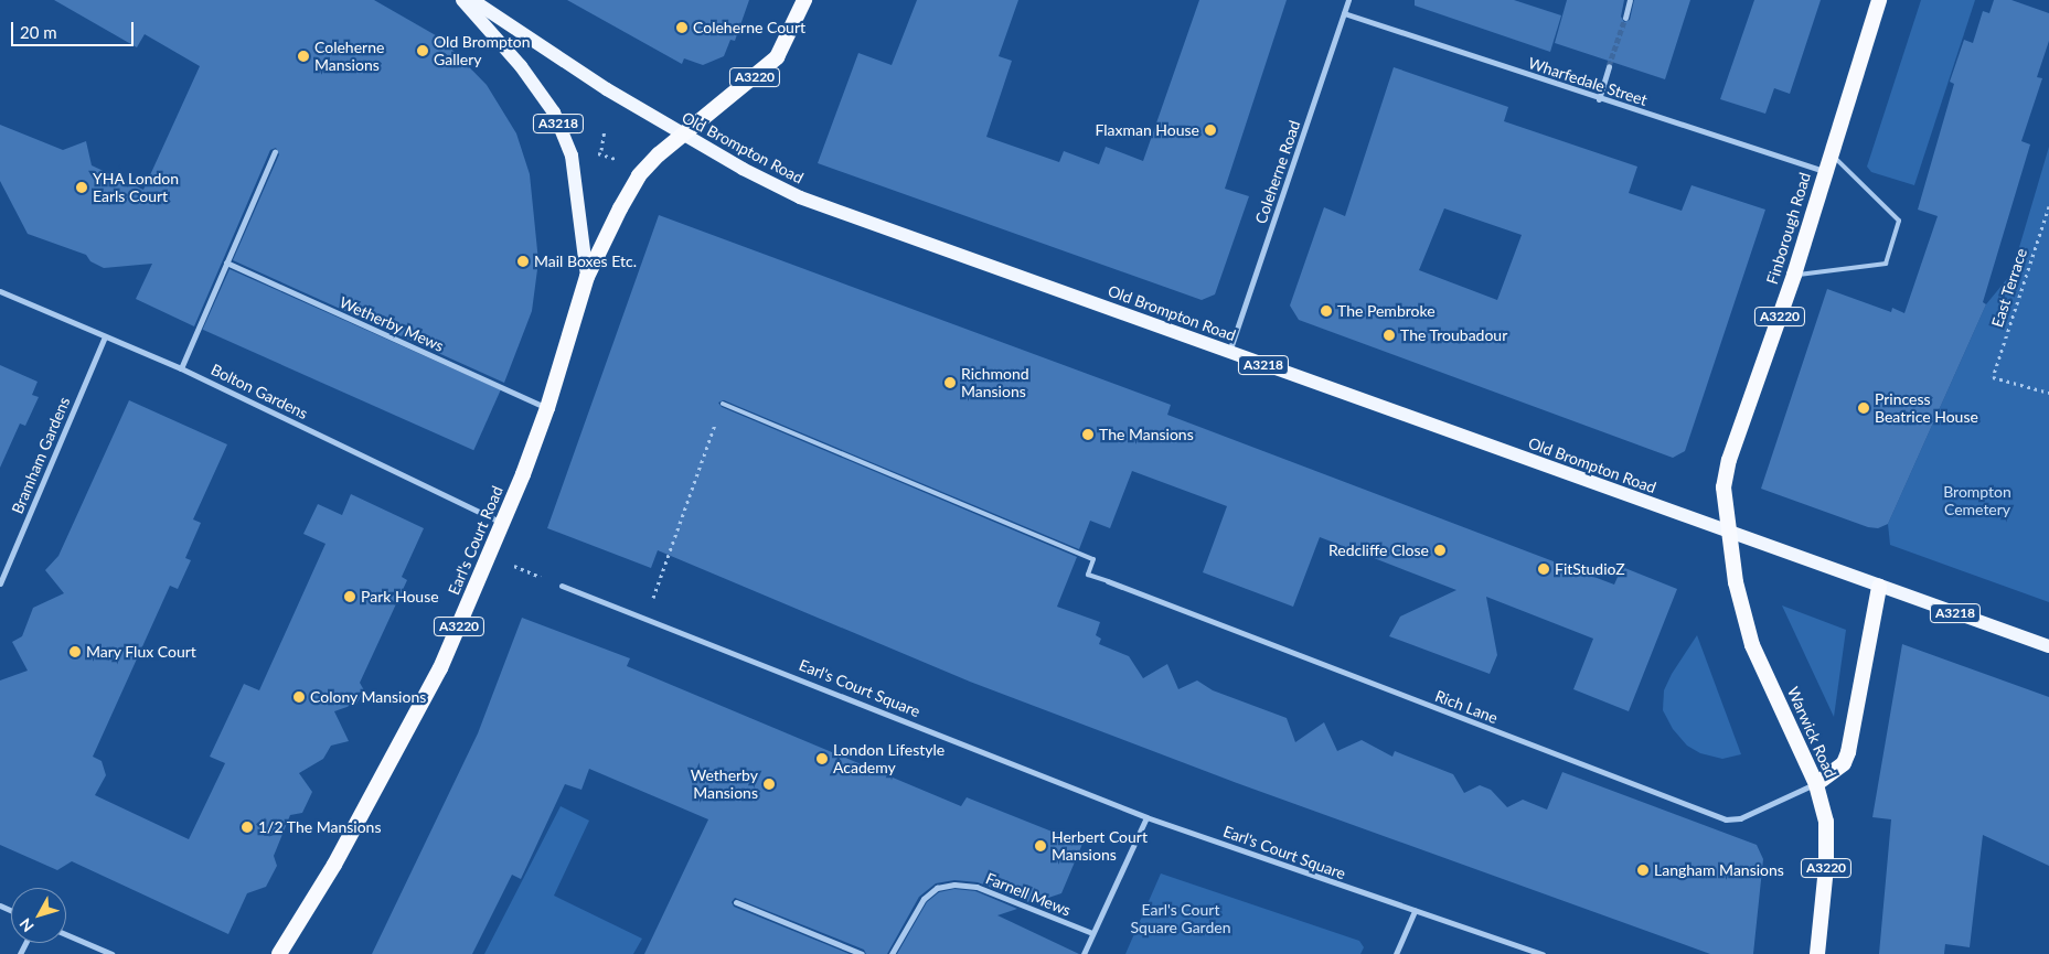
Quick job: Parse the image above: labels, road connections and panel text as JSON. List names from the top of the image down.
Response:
{
  "streets": {
    "highway": [
      "A3220",
      "Finborough Road",
      "Earl's Court Road",
      "Warwick Road"
    ],
    "main road": ["A3218", "Old Brompton Road"],
    "street": [
      "Wharfedale Street",
      "Coleherne Road",
      "Wetherby Mews",
      "Bolton Gardens",
      "Bramham Gardens",
      "Earl's Court Square",
      "Rich Lane",
      "Farnell Mews"
    ],
    "path": ["East Terrace"]
  },
  "crossings": [
    ["A3220", "Old Brompton Road"],
    ["A3220", "Earl's Court Road"],
    ["Wharfedale Street", "Coleherne Road"],
    ["Wharfedale Street", "Finborough Road"],
    ["A3218", "Earl's Court Road"],
    ["Old Brompton Road", "Coleherne Road"],
    ["Old Brompton Road", "Finborough Road"],
    ["Old Brompton Road", "Earl's Court Road"],
    ["Old Brompton Road", "Warwick Road"],
    ["Finborough Road", "Warwick Road"],
    ["Wetherby Mews", "Earl's Court Road"],
    ["Bolton Gardens", "Bramham Gardens"],
    ["Bolton Gardens", "Earl's Court Road"],
    ["Rich Lane", "Warwick Road"]
  ],
  "parks": ["Brompton Cemetery", "Earl's Court Square Garden"],
  "places": [
    "Coleherne Court",
    "Old Brompton Gallery",
    "Coleherne Mansions",
    "Flaxman House",
    "YHA London Earls Court",
    "Mail Boxes Etc.",
    "The Pembroke",
    "The Troubadour",
    "Richmond Mansions",
    "Princess Beatrice House",
    "The Mansions",
    "Redcliffe Close",
    "FitStudioZ",
    "Park House",
    "Mary Flux Court",
    "Colony Mansions",
    "London Lifestyle Academy",
    "Wetherby Mansions",
    "1/2 The Mansions",
    "Herbert Court Mansions",
    "Langham Mansions"
  ],
  "scale_bar": "20 m",
  "north": "bottom left"
}
